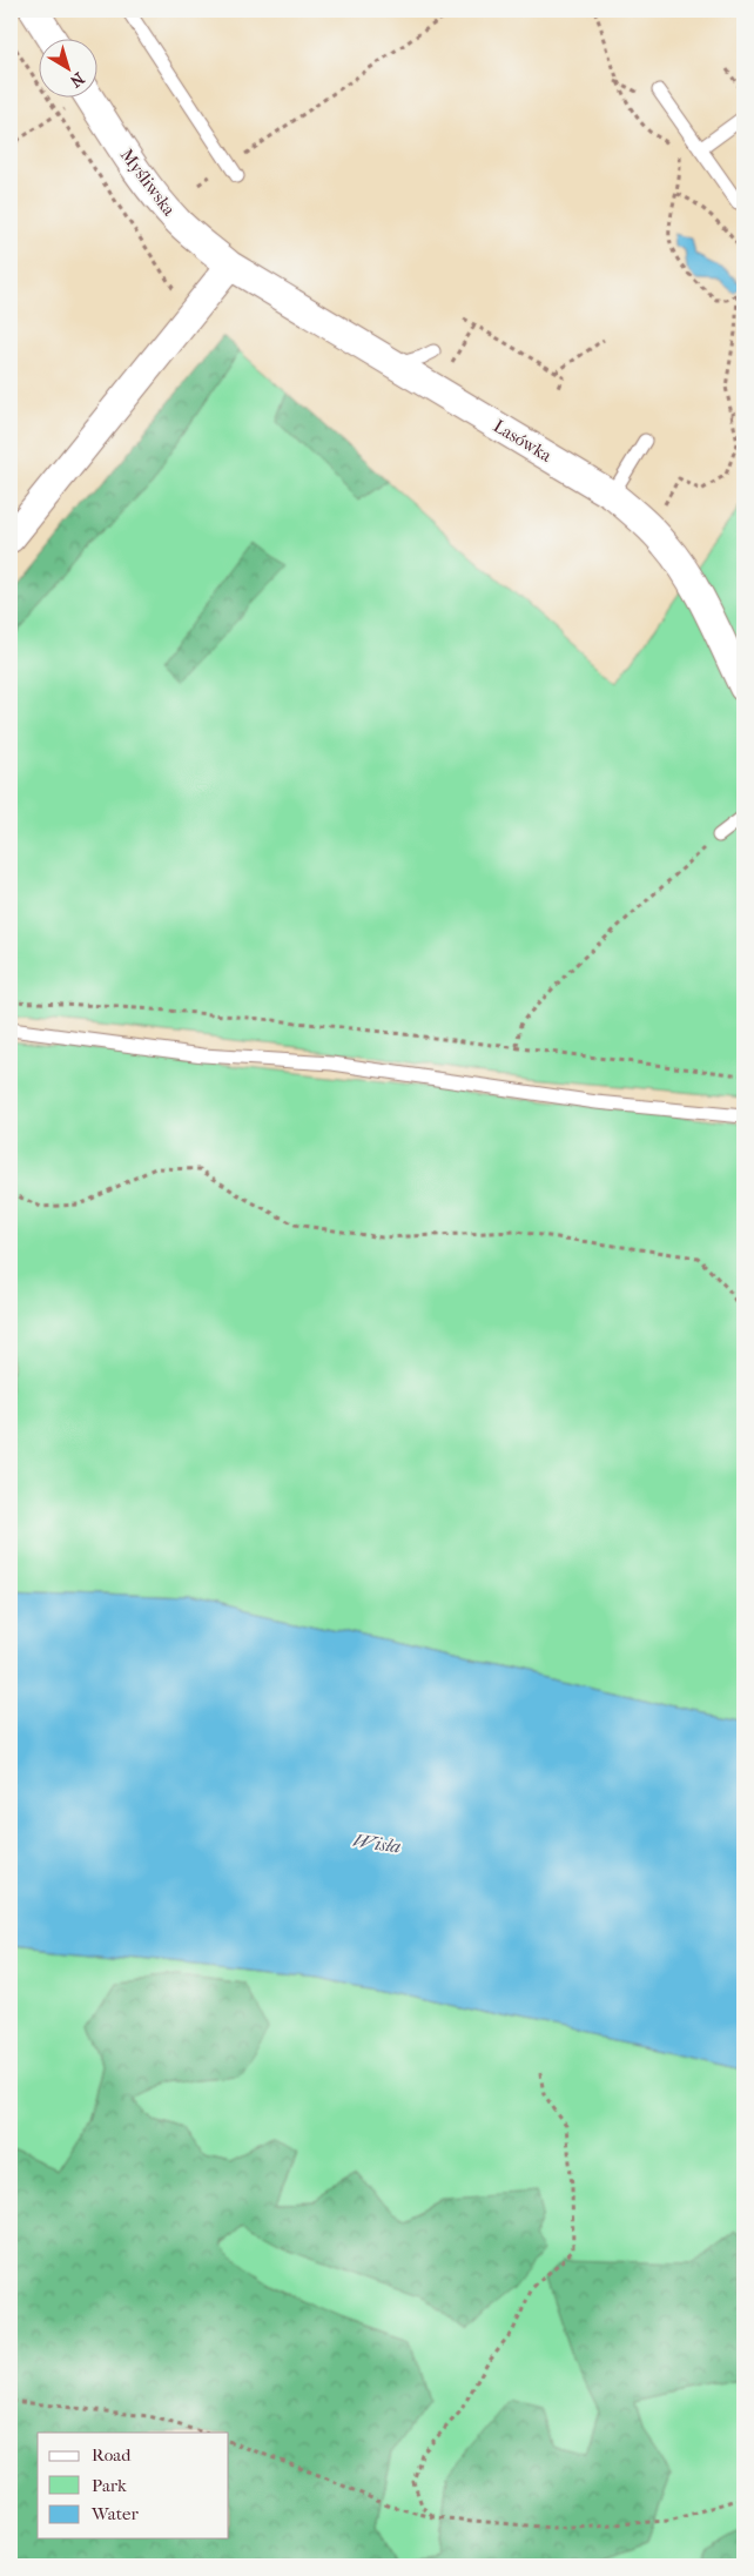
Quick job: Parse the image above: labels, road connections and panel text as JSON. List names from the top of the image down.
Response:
{
  "streets": {
    "street": ["Myśliwska", "Lasówka"]
  },
  "crossings": [
    ["Myśliwska", "Lasówka"]
  ],
  "water": ["Wisła"],
  "legend": ["Road", "Park", "Water"],
  "north": "bottom right"
}
